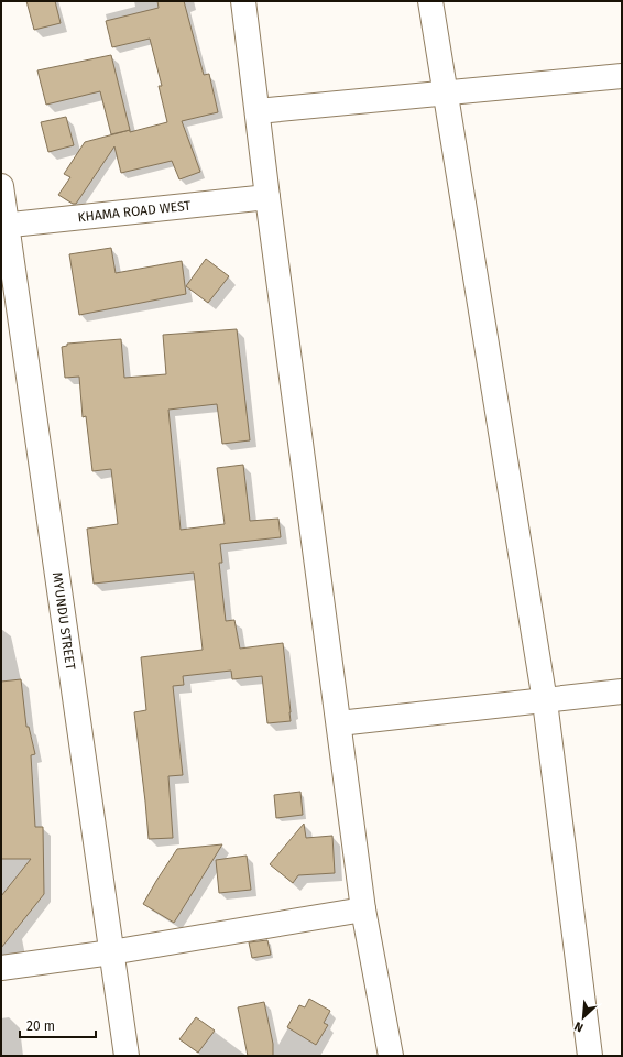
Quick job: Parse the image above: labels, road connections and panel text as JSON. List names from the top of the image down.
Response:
{
  "streets": {
    "street": ["KHAMA ROAD WEST", "MYUNDU STREET"]
  },
  "crossings": [
    ["KHAMA ROAD WEST", "MYUNDU STREET"]
  ],
  "scale_bar": "20 m",
  "north": "bottom left"
}
